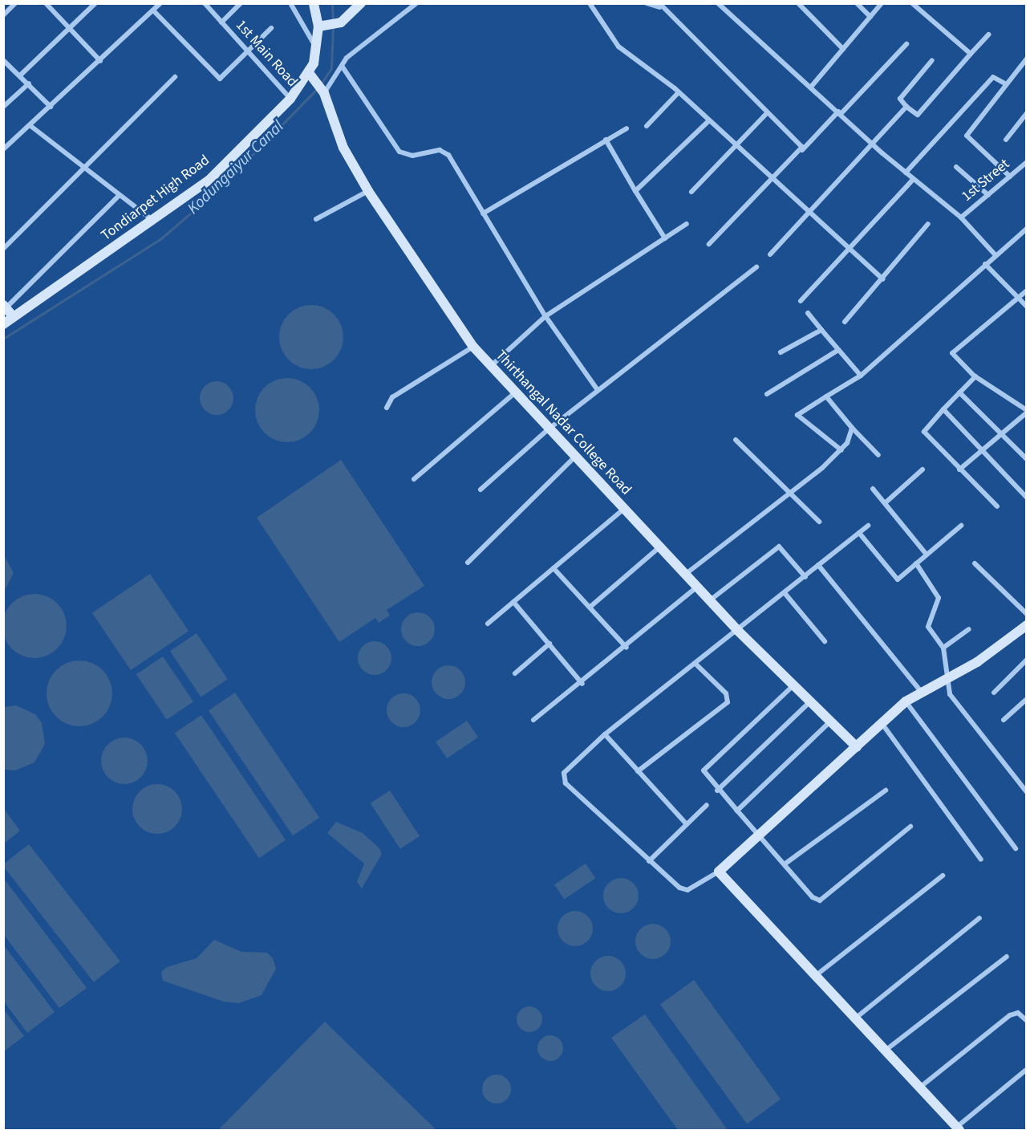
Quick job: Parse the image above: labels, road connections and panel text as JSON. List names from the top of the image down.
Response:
{
  "streets": {
    "street": [
      "1st Main Road",
      "1st Street",
      "Tondiarpet High Road",
      "Thirthangal Nadar College Road"
    ]
  },
  "crossings": [
    ["1st Main Road", "Tondiarpet High Road"],
    ["Tondiarpet High Road", "Thirthangal Nadar College Road"]
  ],
  "water": ["Kodungaiyur Canal"]
}
